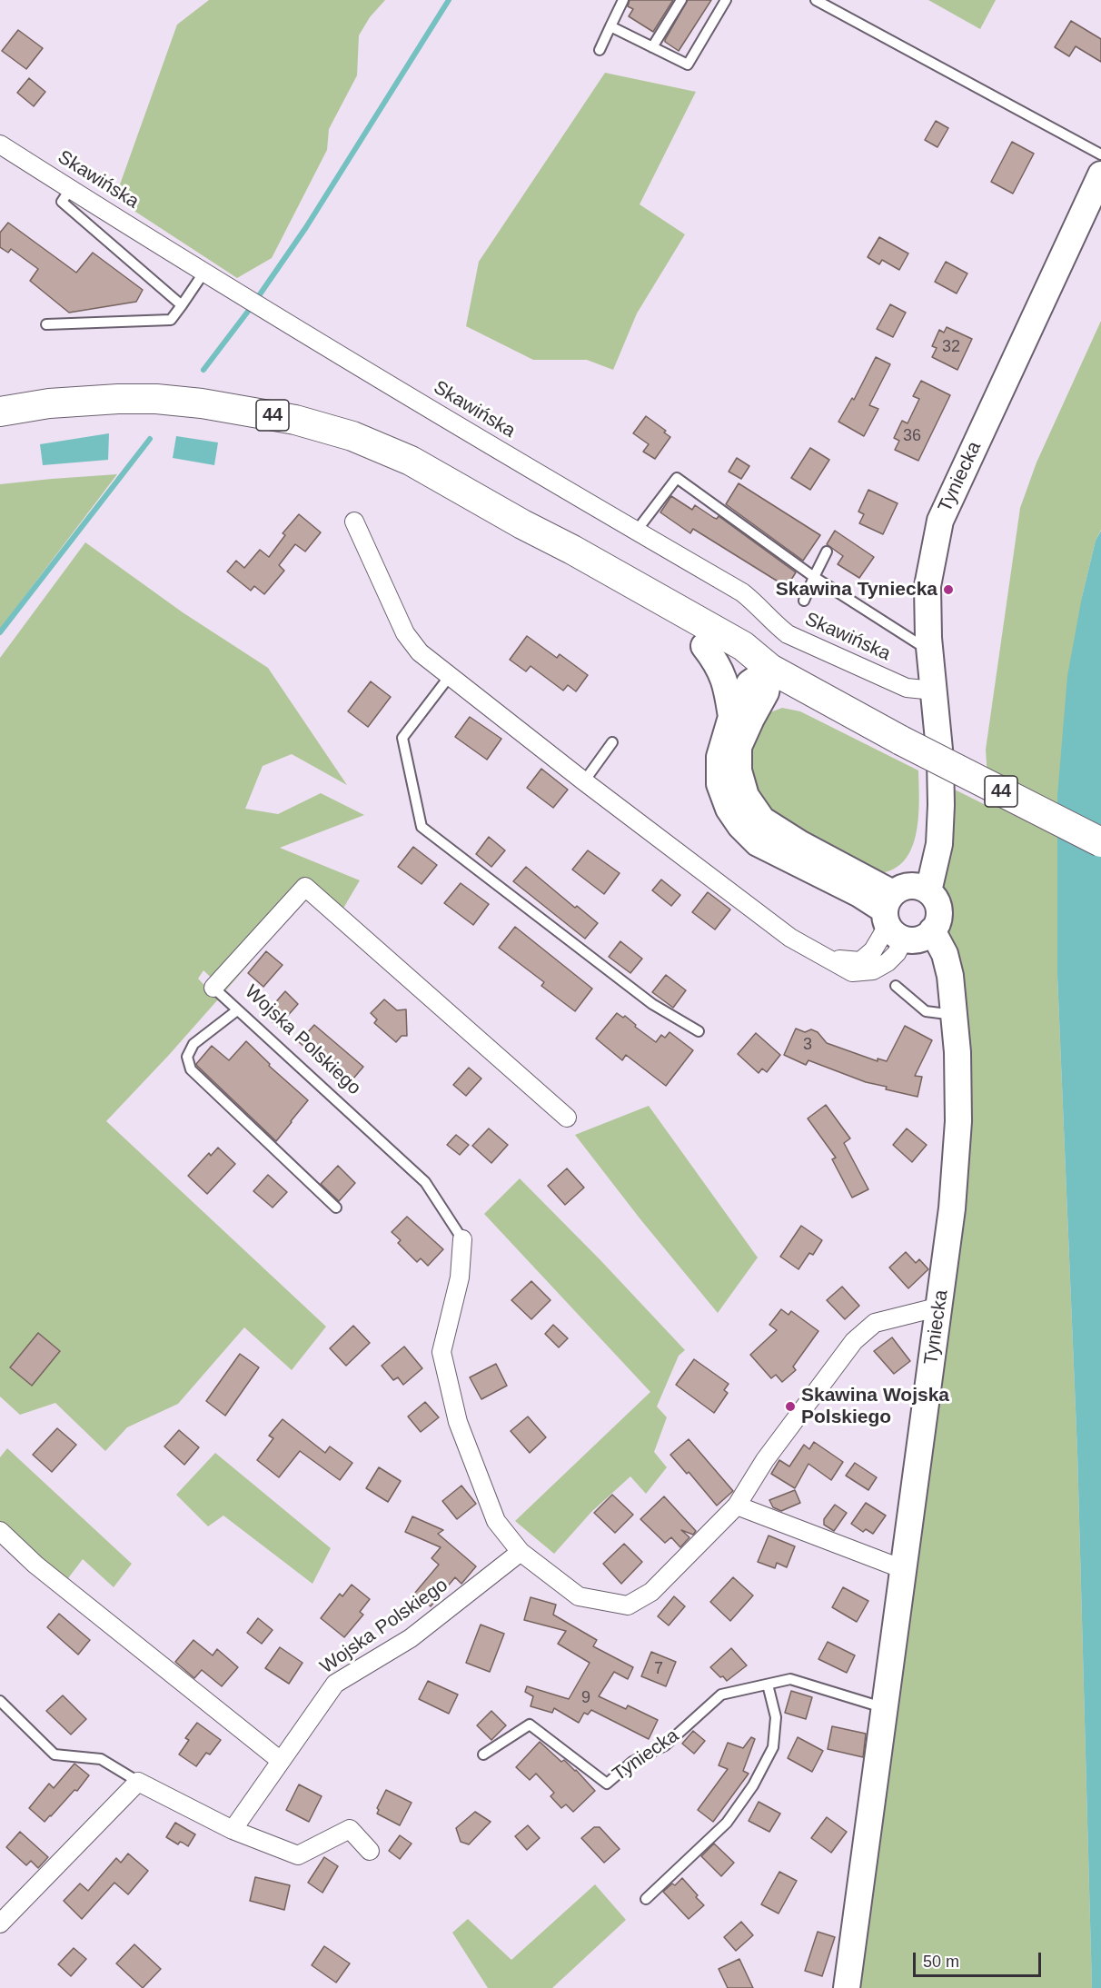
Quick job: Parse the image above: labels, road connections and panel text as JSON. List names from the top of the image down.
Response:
{
  "streets": {
    "main road": ["44"],
    "street": ["Skawińska", "Tyniecka", "Wojska Polskiego"]
  },
  "crossings": [
    ["Skawińska", "Tyniecka"],
    ["Tyniecka", "Wojska Polskiego"]
  ],
  "places": ["Skawina Tyniecka", "Skawina Wojska Polskiego"],
  "house_numbers": [
    "32",
    "36",
    "3",
    "7",
    "9"
  ],
  "scale_bar": "50 m"
}
